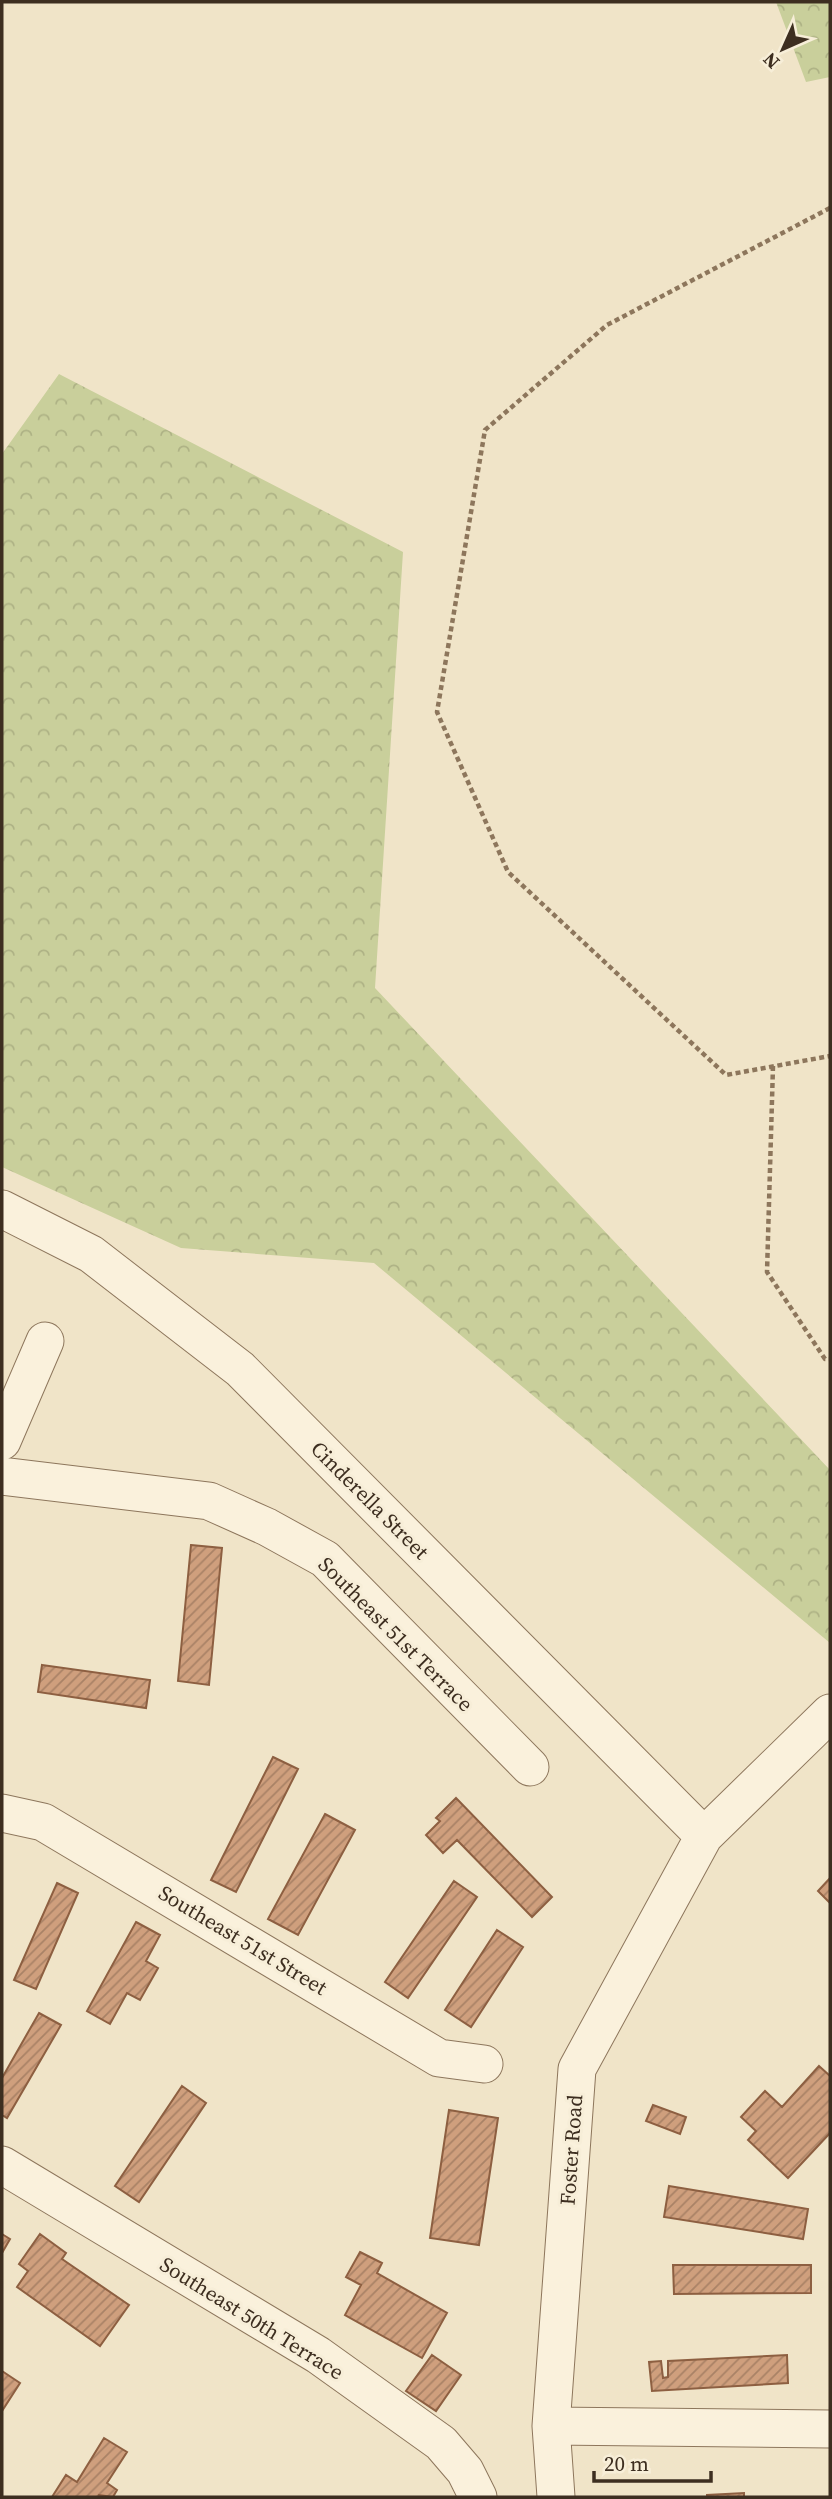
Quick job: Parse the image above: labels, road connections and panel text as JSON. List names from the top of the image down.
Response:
{
  "streets": {
    "street": [
      "Cinderella Street",
      "Southeast 51st Terrace",
      "Southeast 51st Street",
      "Foster Road",
      "Southeast 50th Terrace"
    ]
  },
  "crossings": [
    ["Cinderella Street", "Foster Road"]
  ],
  "scale_bar": "20 m",
  "north": "bottom left"
}
